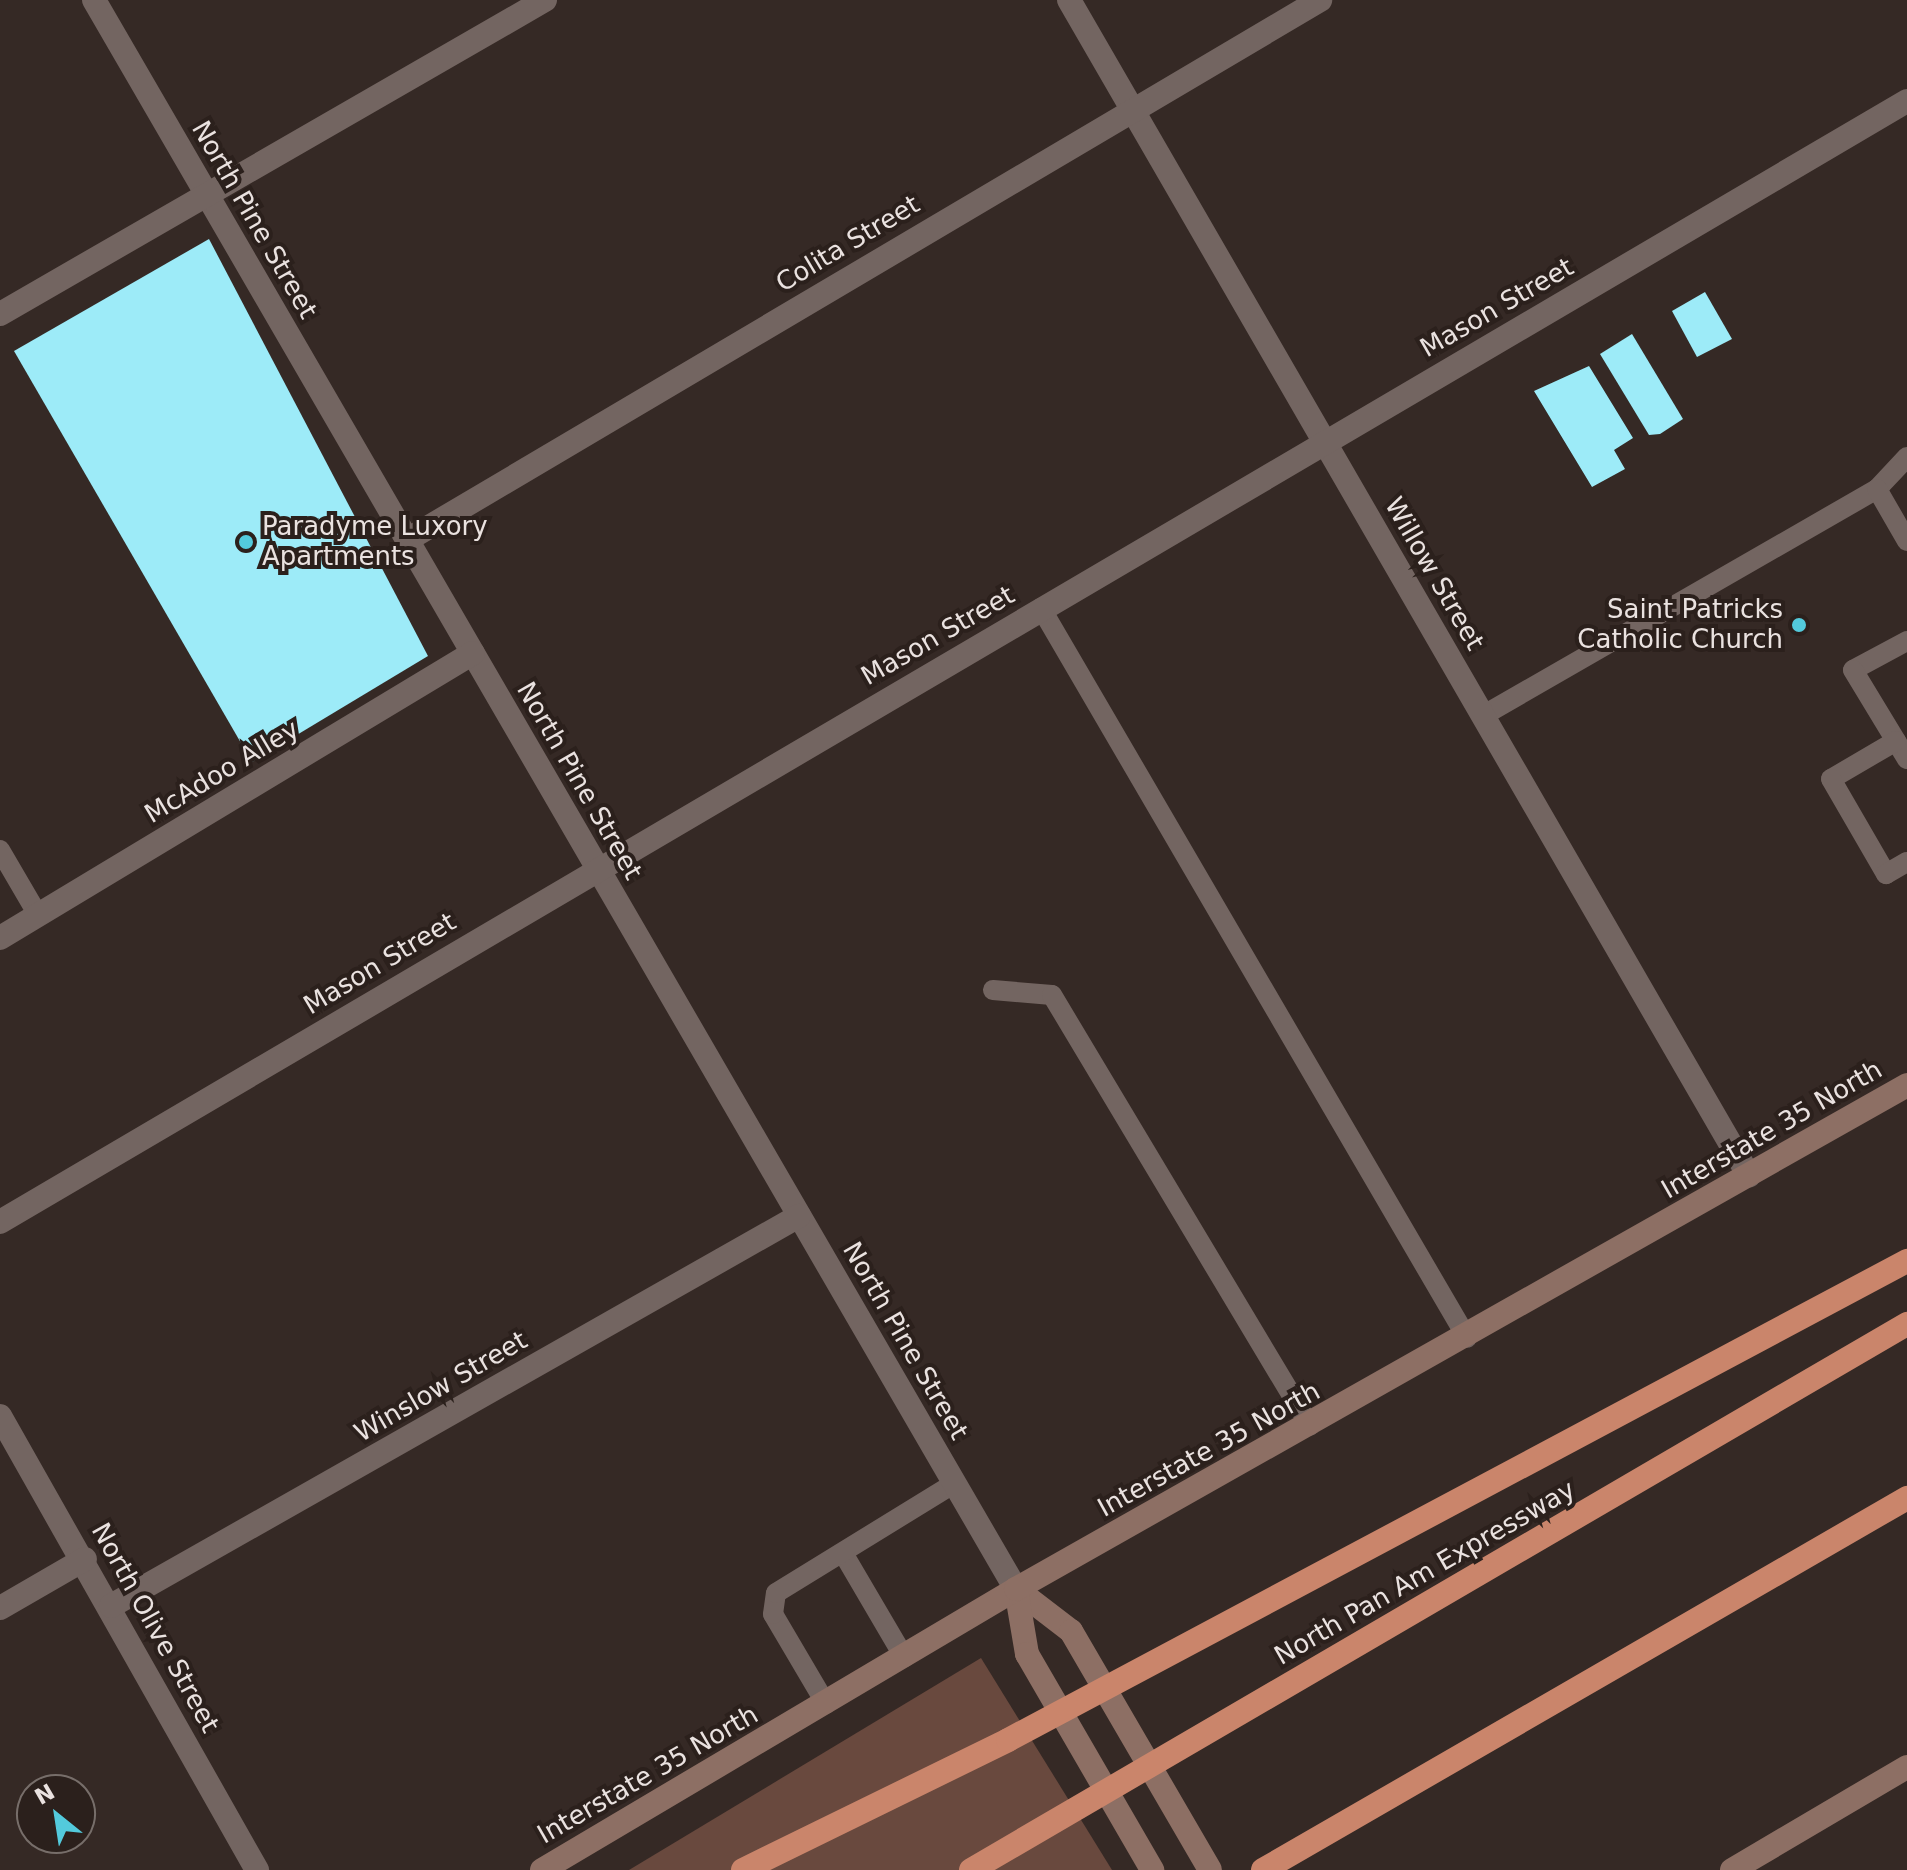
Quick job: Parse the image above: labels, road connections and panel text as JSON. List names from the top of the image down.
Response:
{
  "streets": {
    "highway": ["North Pan Am Expressway"],
    "main road": ["North Pine Street", "Interstate 35 North"],
    "street": [
      "Colita Street",
      "Mason Street",
      "Willow Street",
      "McAdoo Alley",
      "Winslow Street",
      "North Olive Street"
    ]
  },
  "crossings": [
    ["North Pine Street", "Colita Street"],
    ["North Pine Street", "Mason Street"],
    ["North Pine Street", "McAdoo Alley"],
    ["North Pine Street", "Interstate 35 North"],
    ["North Pine Street", "Winslow Street"],
    ["Colita Street", "Willow Street"],
    ["Mason Street", "Willow Street"],
    ["Willow Street", "Interstate 35 North"],
    ["Winslow Street", "North Olive Street"]
  ],
  "places": ["Paradyme Luxory Apartments", "Saint Patricks Catholic Church"],
  "north": "top left"
}
